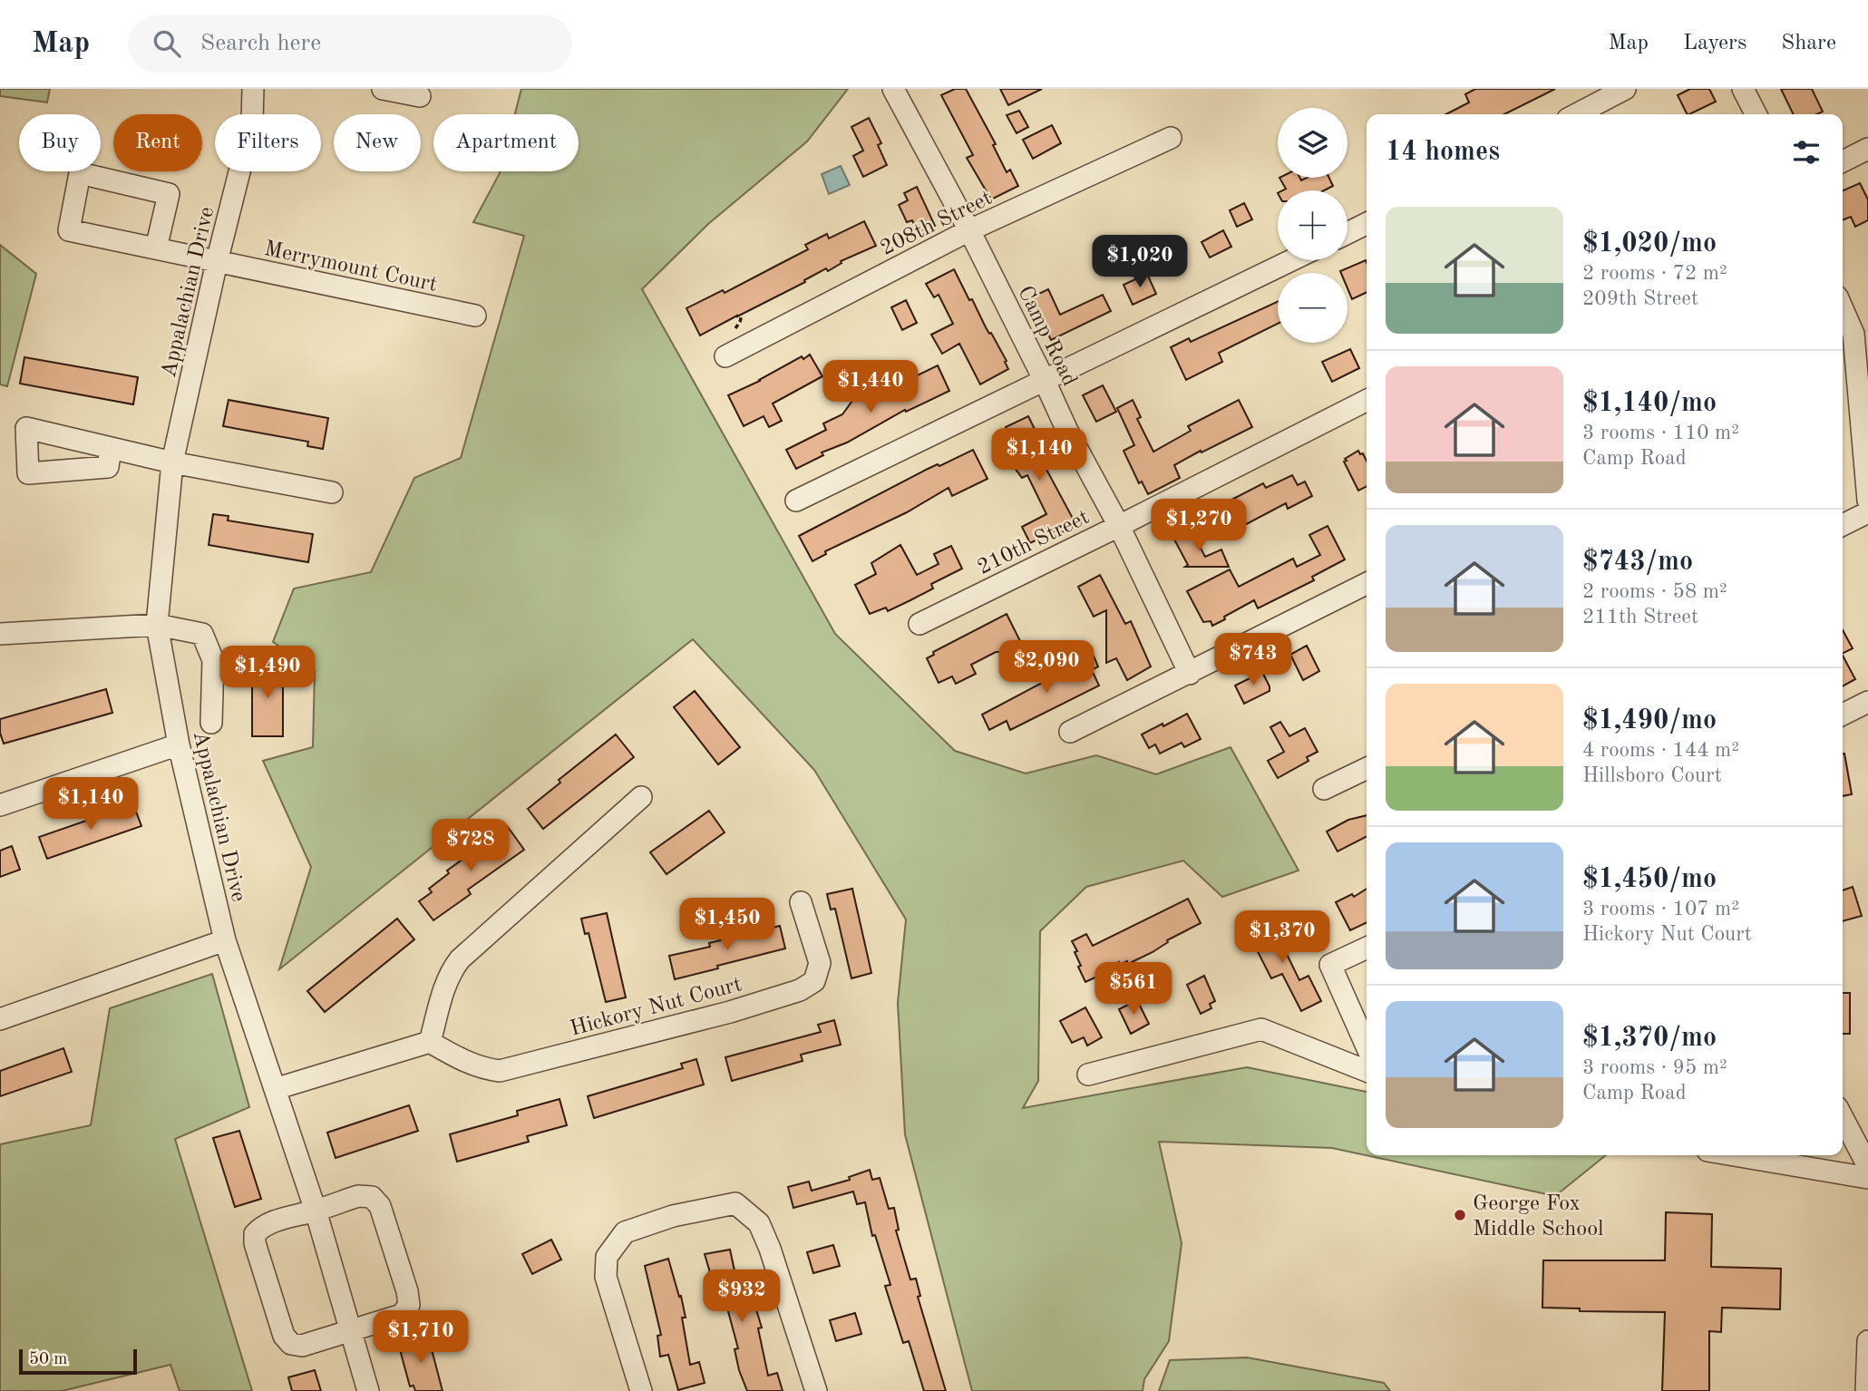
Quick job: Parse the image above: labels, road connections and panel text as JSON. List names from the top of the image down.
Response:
{
  "streets": {
    "street": [
      "208th Street",
      "Merrymount Court",
      "Appalachian Drive",
      "Camp Road",
      "210th Street",
      "Hickory Nut Court"
    ]
  },
  "crossings": [
    ["208th Street", "Camp Road"],
    ["Merrymount Court", "Appalachian Drive"],
    ["Camp Road", "210th Street"]
  ],
  "places": ["George Fox Middle School"],
  "scale_bar": "50 m",
  "page": {
    "header": "Map",
    "search": "Search here",
    "nav": ["Map", "Layers", "Share"],
    "map_buttons": ["+", "−"],
    "chip": [
      "Buy",
      "Rent",
      "Filters",
      "New",
      "Apartment"
    ],
    "heading": "14 homes",
    "list": [
      {
        "name": "$1,020/mo",
        "note": "2 rooms · 72 m² · 209th Street"
      },
      {
        "name": "$1,140/mo",
        "note": "3 rooms · 110 m² · Camp Road"
      },
      {
        "name": "$743/mo",
        "note": "2 rooms · 58 m² · 211th Street"
      },
      {
        "name": "$1,490/mo",
        "note": "4 rooms · 144 m² · Hillsboro Court"
      },
      {
        "name": "$1,450/mo",
        "note": "3 rooms · 107 m² · Hickory Nut Court"
      },
      {
        "name": "$1,370/mo",
        "note": "3 rooms · 95 m² · Camp Road"
      }
    ],
    "price": [
      "$1,020",
      "$1,440",
      "$1,140",
      "$1,270",
      "$743",
      "$2,090",
      "$1,490",
      "$1,140",
      "$728",
      "$1,450",
      "$1,370",
      "$561",
      "$932",
      "$1,710"
    ],
    "scale": "50 m"
  }
}
